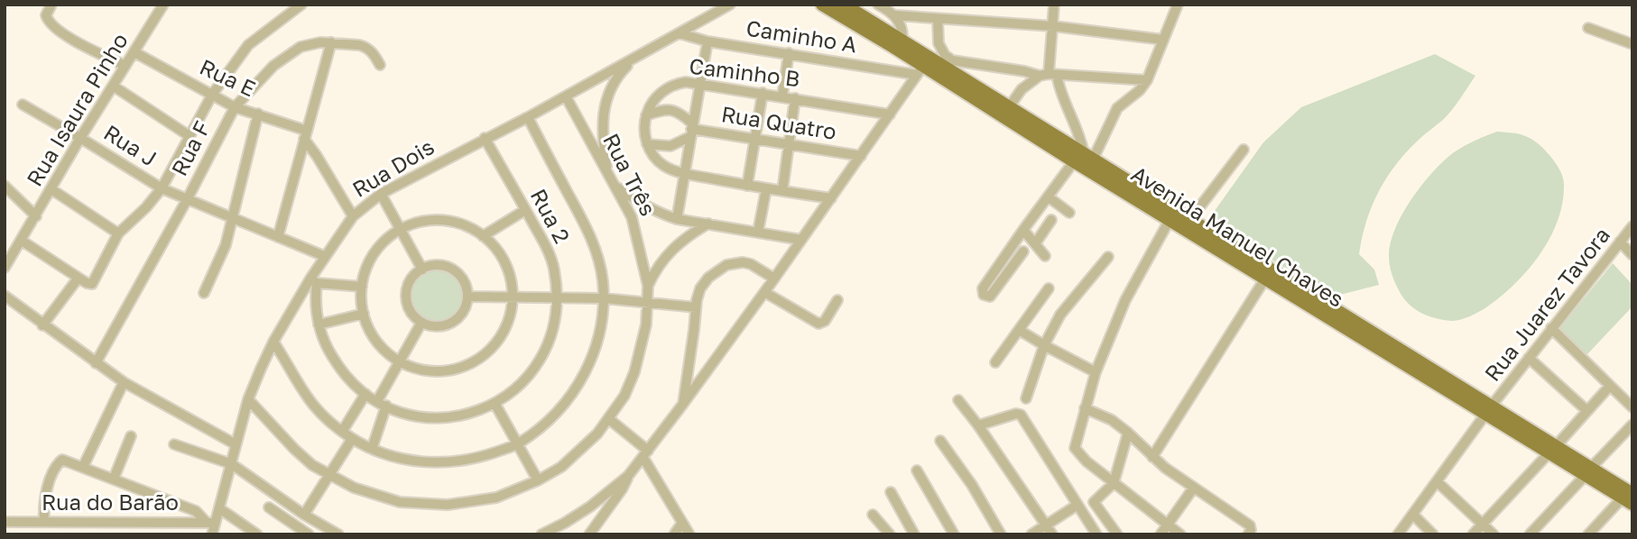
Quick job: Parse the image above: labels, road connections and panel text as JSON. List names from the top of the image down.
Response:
{
  "streets": {
    "main road": ["Avenida Manuel Chaves"],
    "street": [
      "Caminho A",
      "Caminho B",
      "Rua E",
      "Rua Isaura Pinho",
      "Rua Quatro",
      "Rua J",
      "Rua F",
      "Rua Dois",
      "Rua Três",
      "Rua 2",
      "Rua Juarez Tavora",
      "Rua do Barão"
    ]
  },
  "crossings": [
    ["Caminho A", "Rua Dois"],
    ["Caminho A", "Avenida Manuel Chaves"],
    ["Caminho B", "Rua Quatro"],
    ["Rua E", "Rua Isaura Pinho"],
    ["Rua E", "Rua F"],
    ["Rua Isaura Pinho", "Rua J"],
    ["Rua J", "Rua F"],
    ["Rua J", "Rua Dois"],
    ["Rua Dois", "Rua Três"],
    ["Rua Dois", "Rua 2"],
    ["Rua Dois", "Rua do Barão"],
    ["Avenida Manuel Chaves", "Rua Juarez Tavora"]
  ]
}
